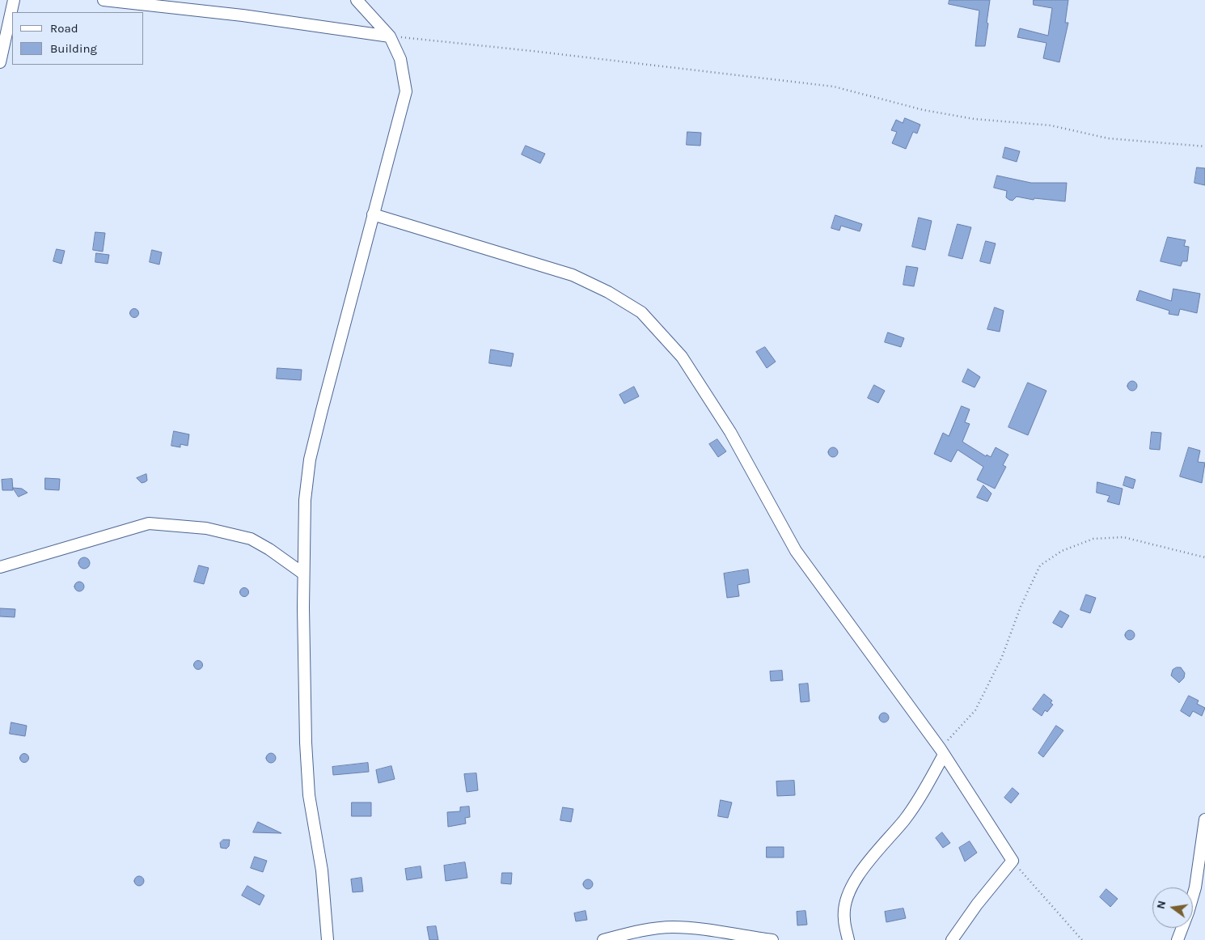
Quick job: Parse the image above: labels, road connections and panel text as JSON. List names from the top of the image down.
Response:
{
  "legend": ["Road", "Building"],
  "north": "left"
}
